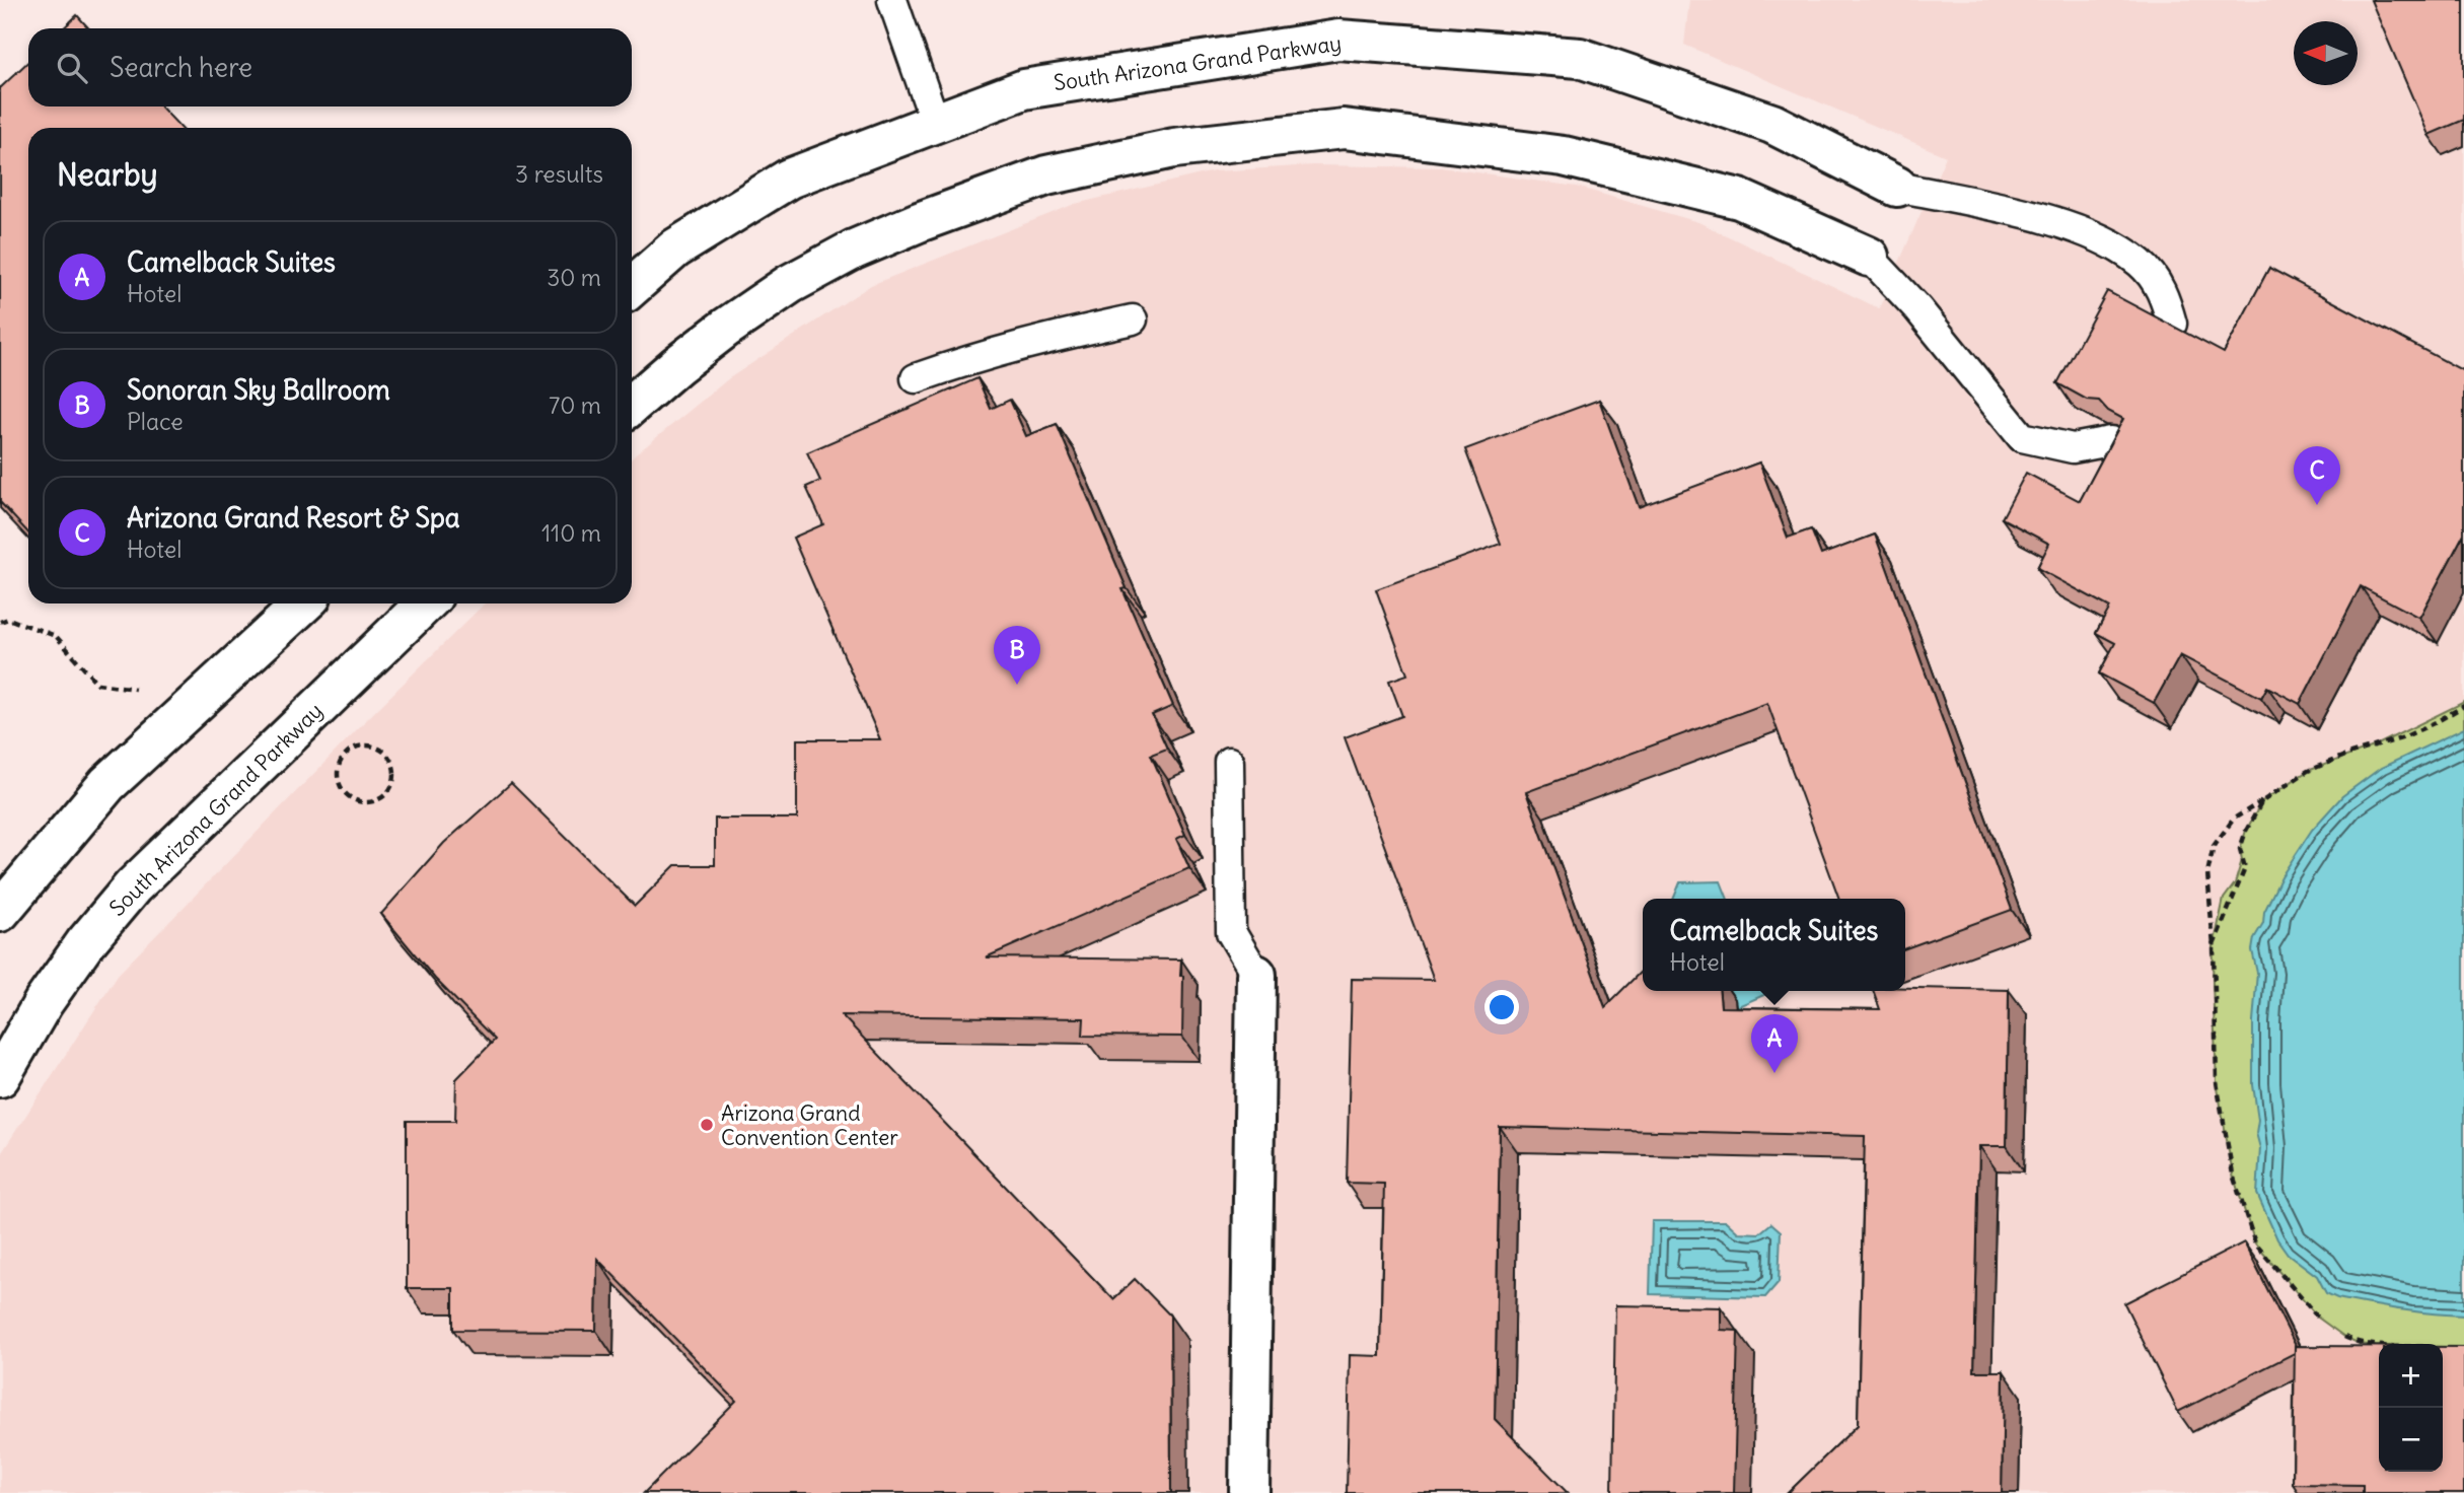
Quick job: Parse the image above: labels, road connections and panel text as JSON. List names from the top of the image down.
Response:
{
  "streets": {
    "street": ["South Arizona Grand Parkway"]
  },
  "places": ["Arizona Grand Convention Center"],
  "north": "left",
  "page": {
    "search": "Search here",
    "heading": ["Nearby", "3 results"],
    "list": [
      {
        "mark": "A",
        "name": "Camelback Suites",
        "note": "Hotel",
        "value": "30 m"
      },
      {
        "mark": "B",
        "name": "Sonoran Sky Ballroom",
        "note": "Place",
        "value": "70 m"
      },
      {
        "mark": "C",
        "name": "Arizona Grand Resort & Spa",
        "note": "Hotel",
        "value": "110 m"
      }
    ],
    "pins": ["C", "B", "A"],
    "popup": ["Camelback Suites", "Hotel"],
    "map_buttons": ["+", "−"]
  }
}
